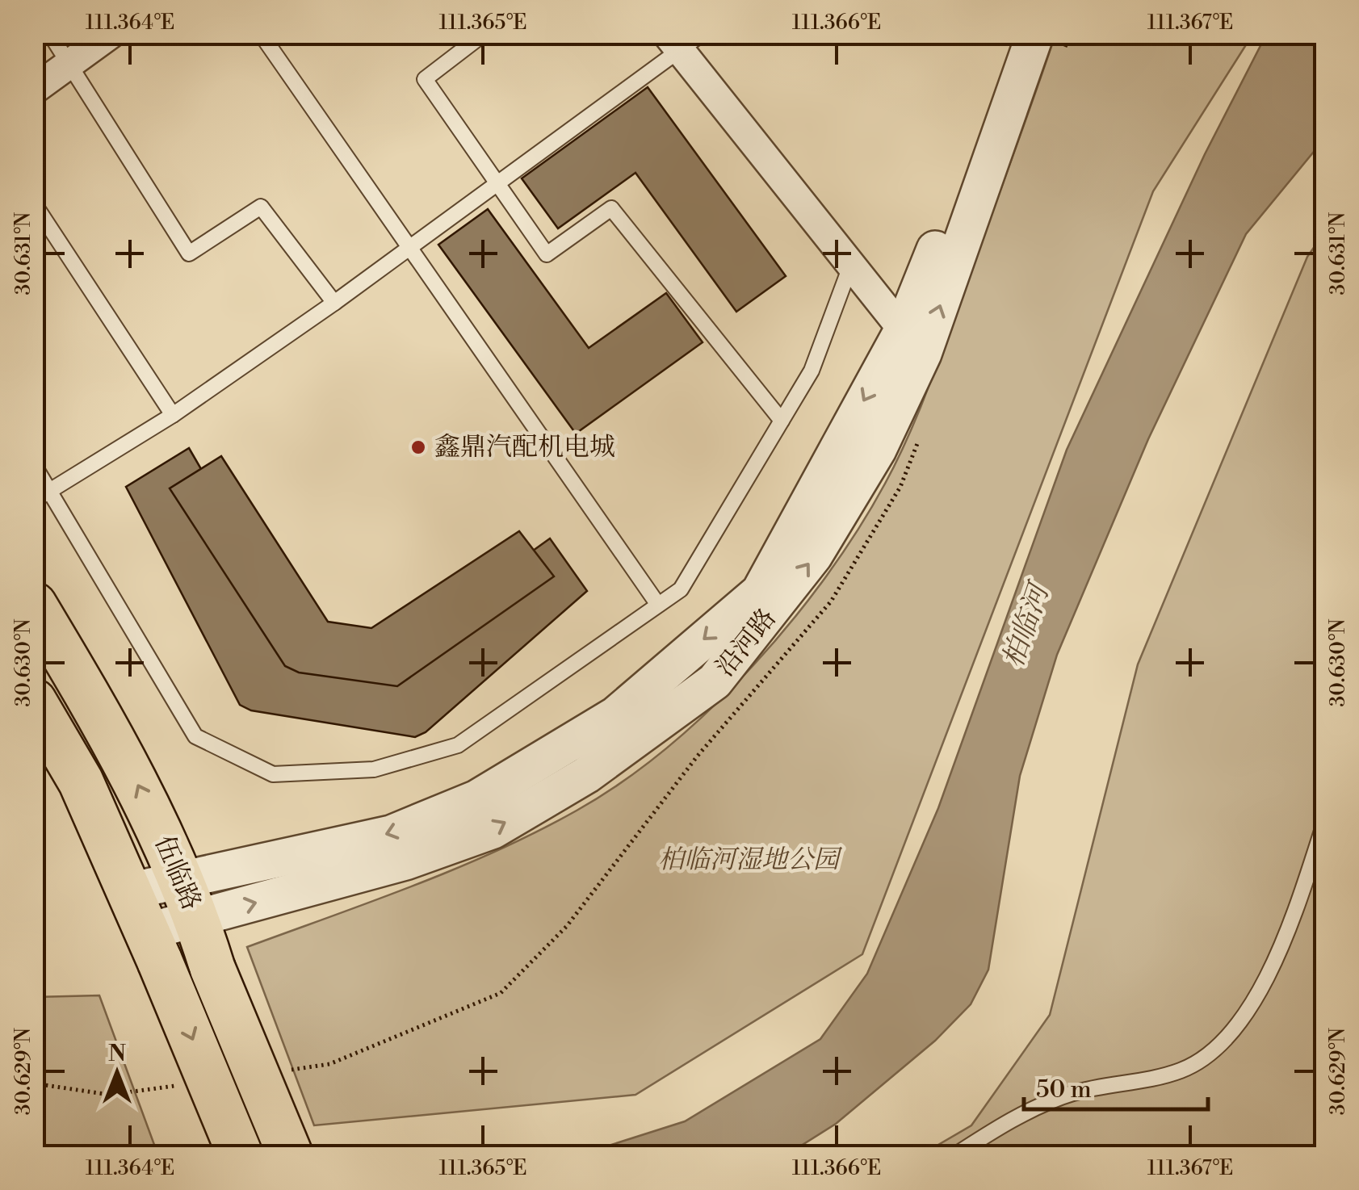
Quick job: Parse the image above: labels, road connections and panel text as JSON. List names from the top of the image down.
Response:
{
  "streets": {
    "main road": ["伍临路"],
    "street": ["沿河路"]
  },
  "crossings": [
    ["沿河路", "伍临路"]
  ],
  "water": ["柏临河"],
  "parks": ["柏临河湿地公园"],
  "places": ["鑫鼎汽配机电城"],
  "scale_bar": "50 m",
  "north": "top",
  "coordinates": [
    "111.364°E",
    "111.365°E",
    "111.366°E",
    "111.367°E",
    "30.631°N",
    "30.630°N",
    "30.629°N"
  ]
}
